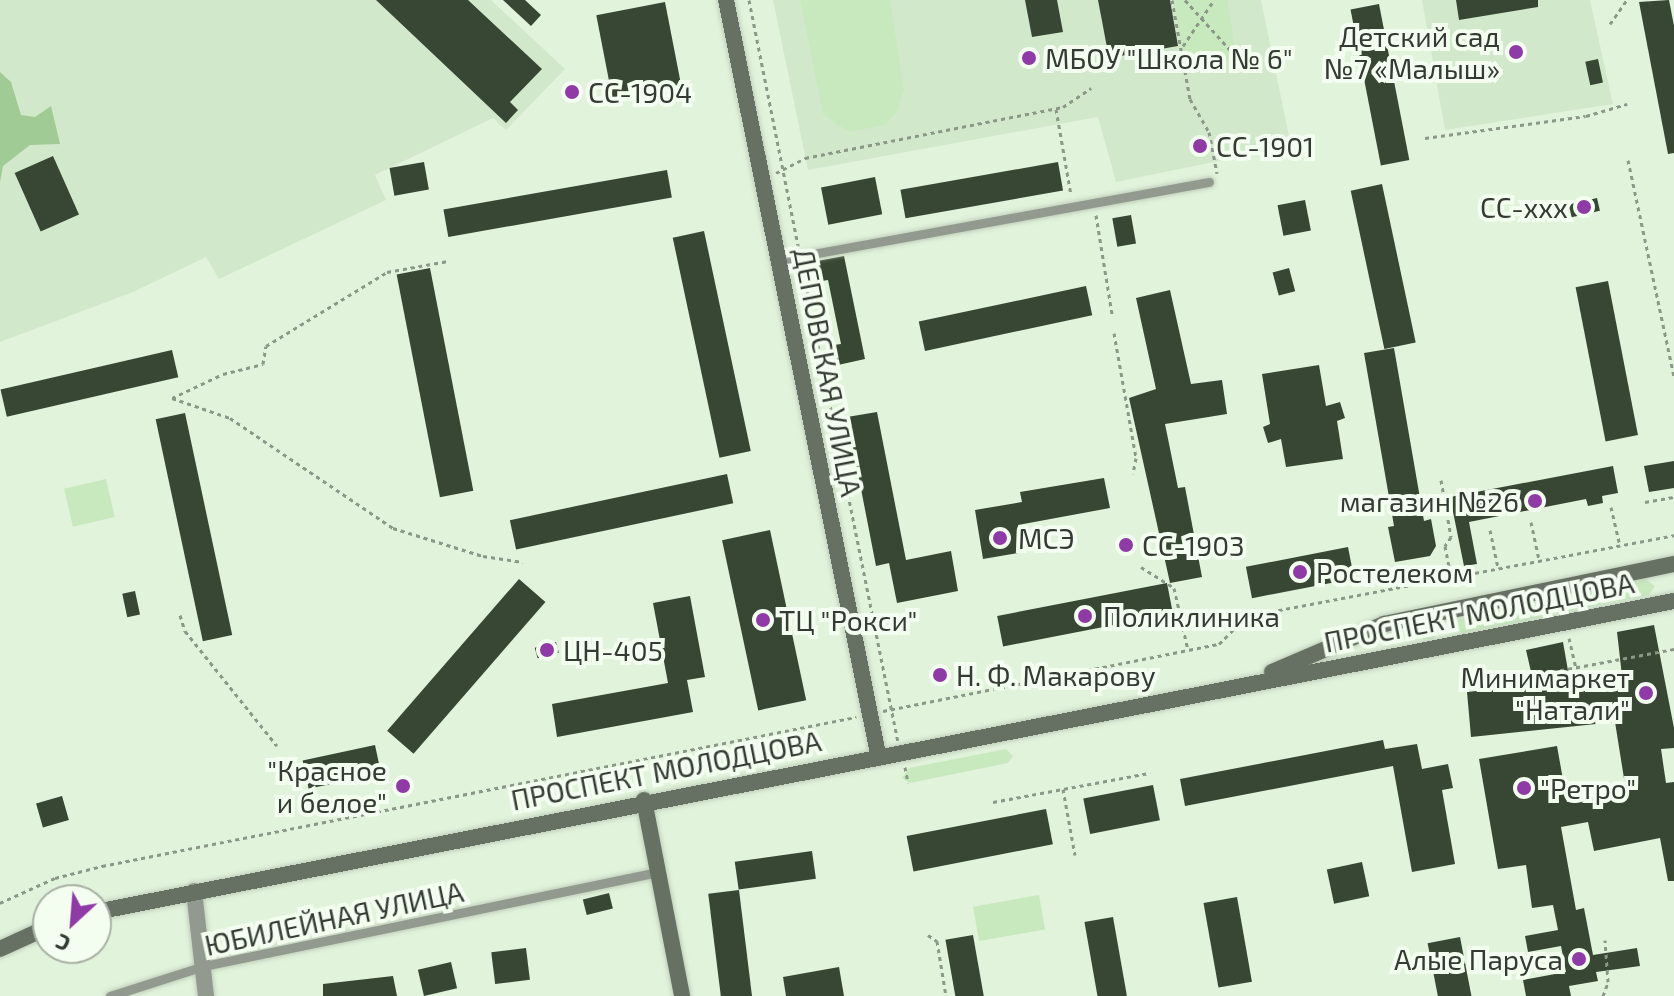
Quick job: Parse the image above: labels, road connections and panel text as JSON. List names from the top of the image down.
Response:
{
  "streets": {
    "main road": ["ДЕПОВСКАЯ УЛИЦА", "ПРОСПЕКТ МОЛОДЦОВА"],
    "lane": ["ЮБИЛЕЙНАЯ УЛИЦА"]
  },
  "crossings": [
    ["ДЕПОВСКАЯ УЛИЦА", "ПРОСПЕКТ МОЛОДЦОВА"]
  ],
  "places": [
    "Детский сад №7 «Малыш»",
    "МБОУ \"Школа № 6\"",
    "СС-1904",
    "СС-1901",
    "СС-ххх",
    "магазин №26",
    "МСЭ",
    "СС-1903",
    "Ростелеком",
    "Поликлиника",
    "ТЦ \"Рокси\"",
    "ЦН-405",
    "Н. Ф. Макарову",
    "Минимаркет \"Натали\"",
    "\"Красное и белое\"",
    "\"Ретро\"",
    "Алые Паруса"
  ],
  "north": "bottom left"
}
